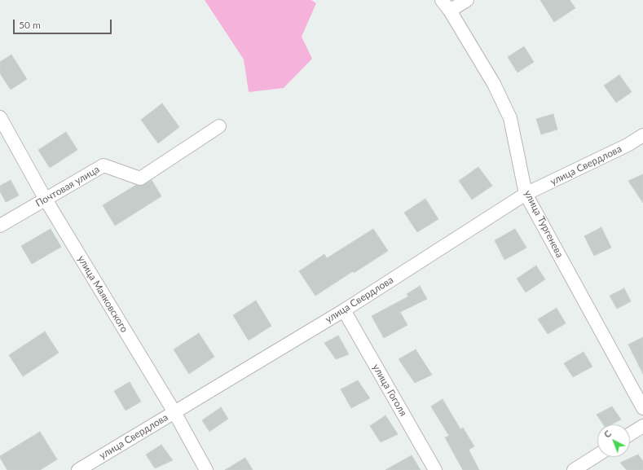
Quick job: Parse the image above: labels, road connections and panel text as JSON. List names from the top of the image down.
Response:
{
  "streets": {
    "street": [
      "улица Свердлова",
      "Почтовая улица",
      "улица Тургенева",
      "улица Маяковского",
      "улица Гоголя"
    ]
  },
  "crossings": [
    ["улица Свердлова", "улица Тургенева"],
    ["улица Свердлова", "улица Маяковского"],
    ["улица Свердлова", "улица Гоголя"],
    ["Почтовая улица", "улица Маяковского"]
  ],
  "scale_bar": "50 m",
  "north": "top left"
}
